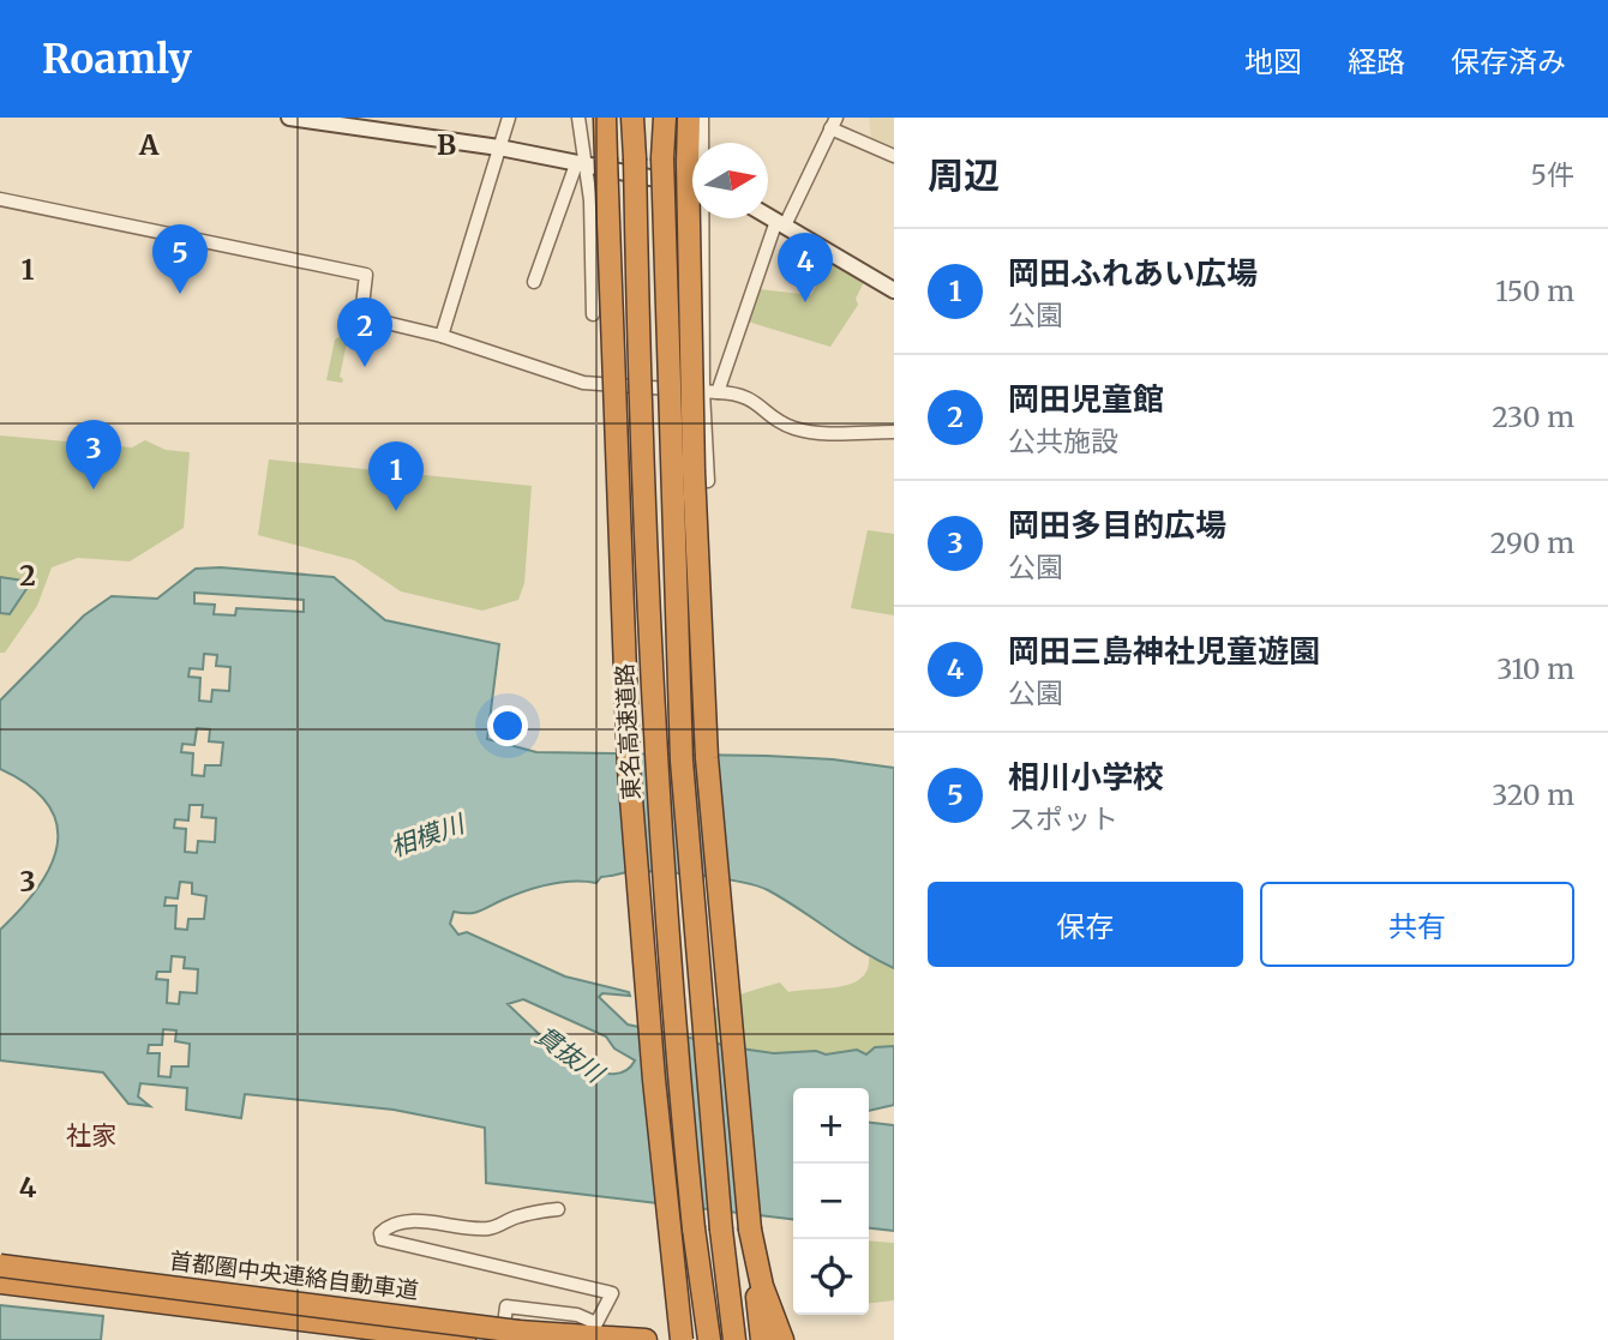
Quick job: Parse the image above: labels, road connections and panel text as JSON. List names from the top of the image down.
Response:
{
  "streets": {
    "highway": ["東名高速道路", "首都圏中央連絡自動車道"]
  },
  "districts": ["社家"],
  "water": ["相模川", "貫抜川"],
  "north": "right",
  "page": {
    "header": "Roamly",
    "nav": ["地図", "経路", "保存済み"],
    "heading": ["周辺", "5件"],
    "pins": [
      "5",
      "4",
      "2",
      "3",
      "1"
    ],
    "list": [
      {
        "mark": "1",
        "name": "岡田ふれあい広場",
        "note": "公園",
        "value": "150 m"
      },
      {
        "mark": "2",
        "name": "岡田児童館",
        "note": "公共施設",
        "value": "230 m"
      },
      {
        "mark": "3",
        "name": "岡田多目的広場",
        "note": "公園",
        "value": "290 m"
      },
      {
        "mark": "4",
        "name": "岡田三島神社児童遊園",
        "note": "公園",
        "value": "310 m"
      },
      {
        "mark": "5",
        "name": "相川小学校",
        "note": "スポット",
        "value": "320 m"
      }
    ],
    "buttons": ["保存", "共有"],
    "map_buttons": ["+", "−"]
  },
  "grid": {
    "columns": ["A", "B"],
    "rows": [
      "1",
      "2",
      "3",
      "4"
    ]
  }
}
